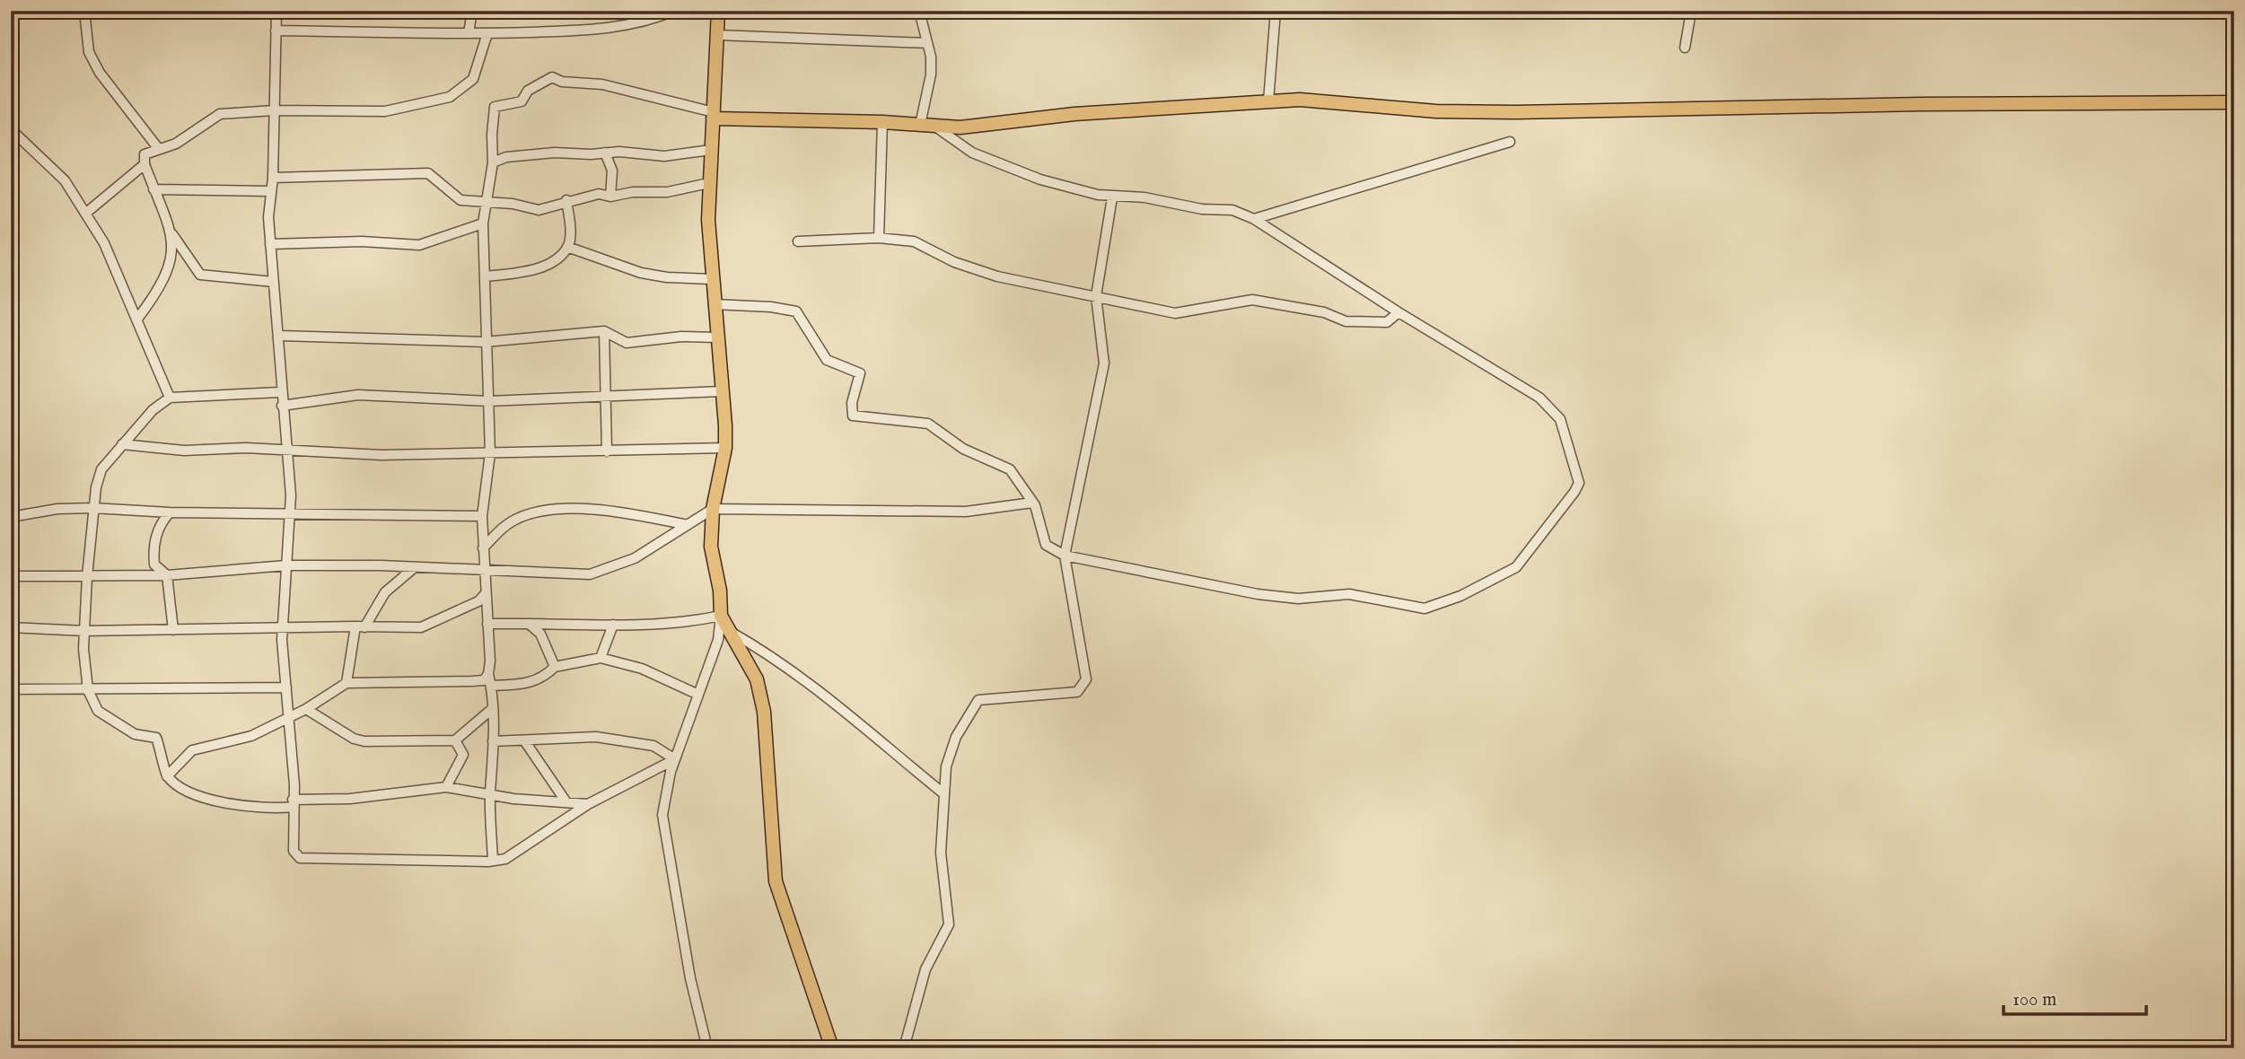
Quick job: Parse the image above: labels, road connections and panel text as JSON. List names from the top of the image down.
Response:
{
  "scale_bar": "100 m"
}
